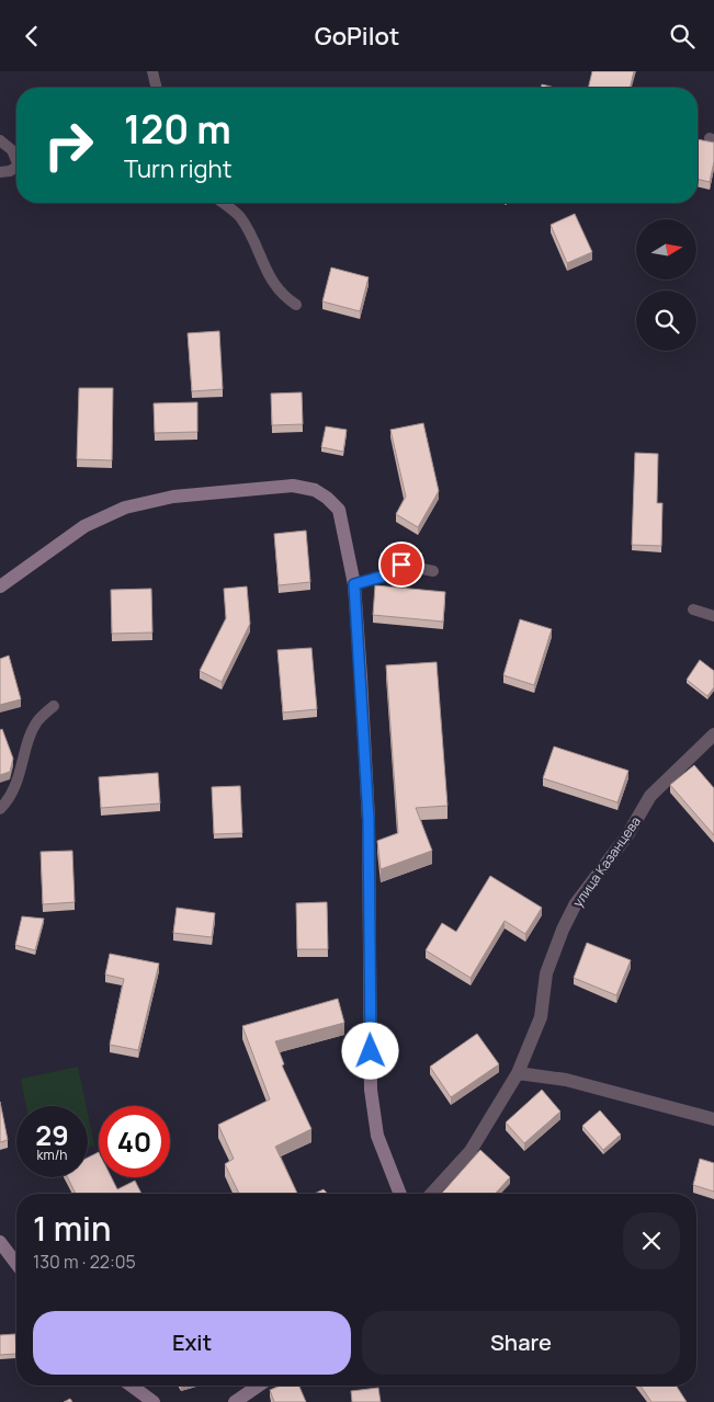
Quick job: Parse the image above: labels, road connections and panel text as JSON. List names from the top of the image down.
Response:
{
  "streets": {
    "street": ["улица Казанцева"]
  },
  "north": "right",
  "page": {
    "header": "GoPilot",
    "turn": ["120 m", "Turn right"],
    "speed": "29 km/h",
    "limit": "40",
    "heading": ["1 min", "130 m · 22:05"],
    "buttons": ["Exit", "Share"]
  }
}
